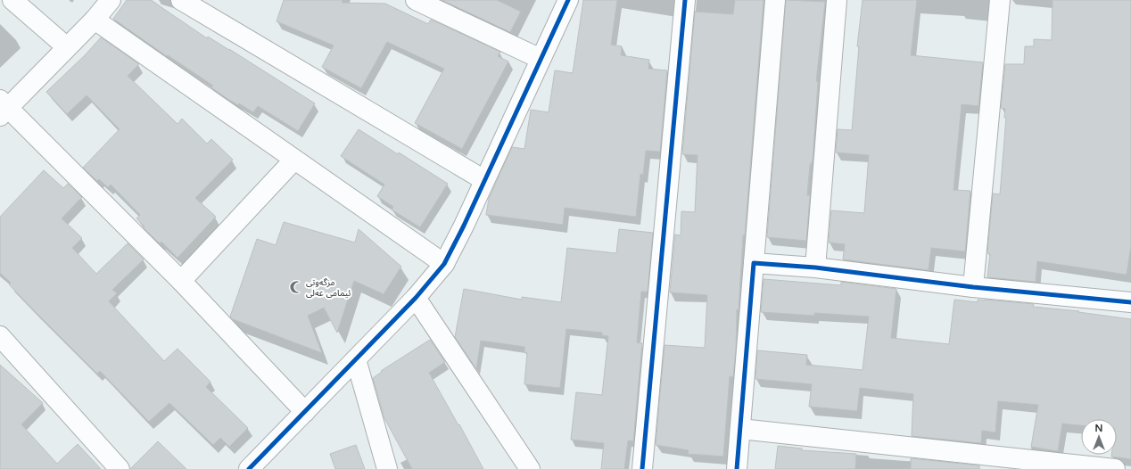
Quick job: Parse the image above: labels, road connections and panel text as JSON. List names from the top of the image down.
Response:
{
  "places": {
    "mosque": ["مزگەوتی ئیمامی عەلی"]
  },
  "north": "top"
}
